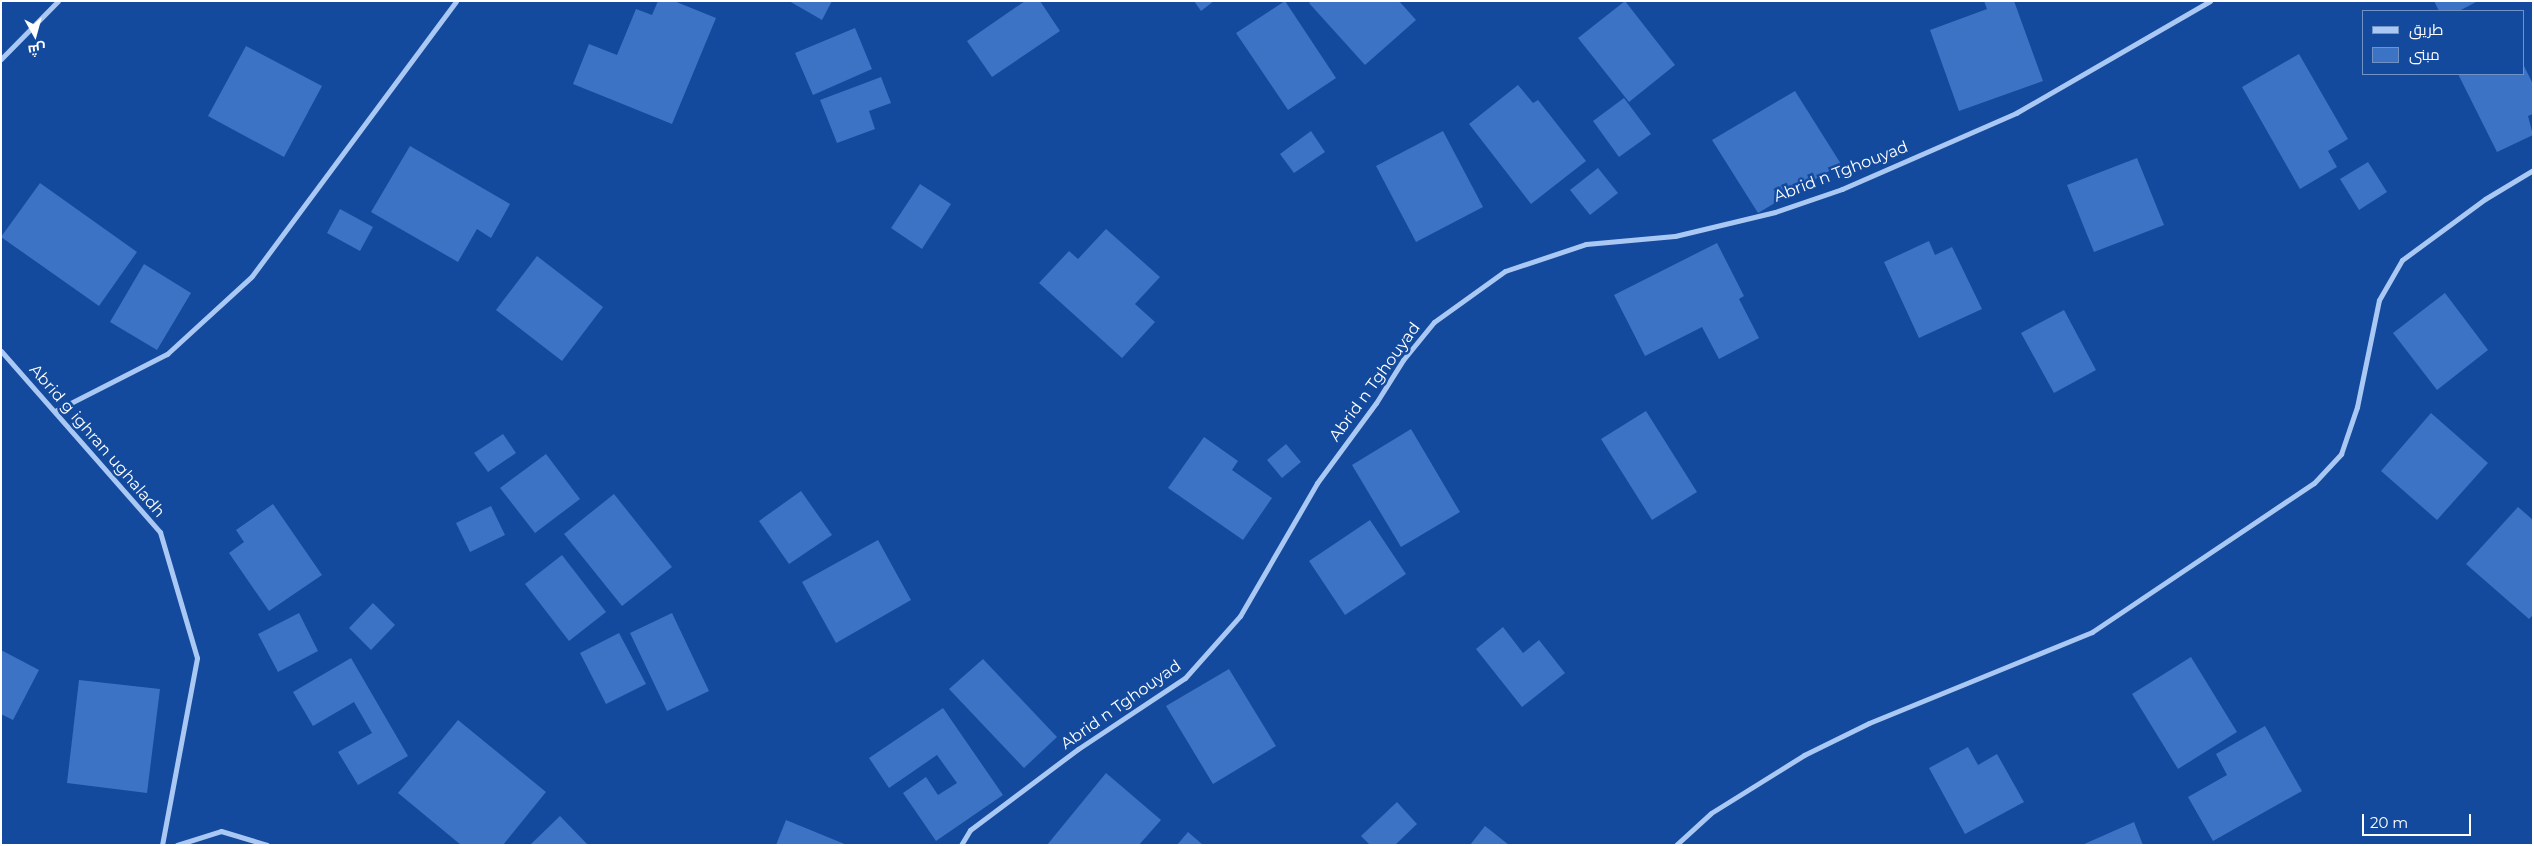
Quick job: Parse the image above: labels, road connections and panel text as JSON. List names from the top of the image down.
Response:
{
  "streets": {
    "street": ["Abrid n Tghouyad", "Abrid g ighran ughaladh"]
  },
  "legend": ["طريق", "مبنى"],
  "scale_bar": "20 m",
  "north": "bottom"
}
